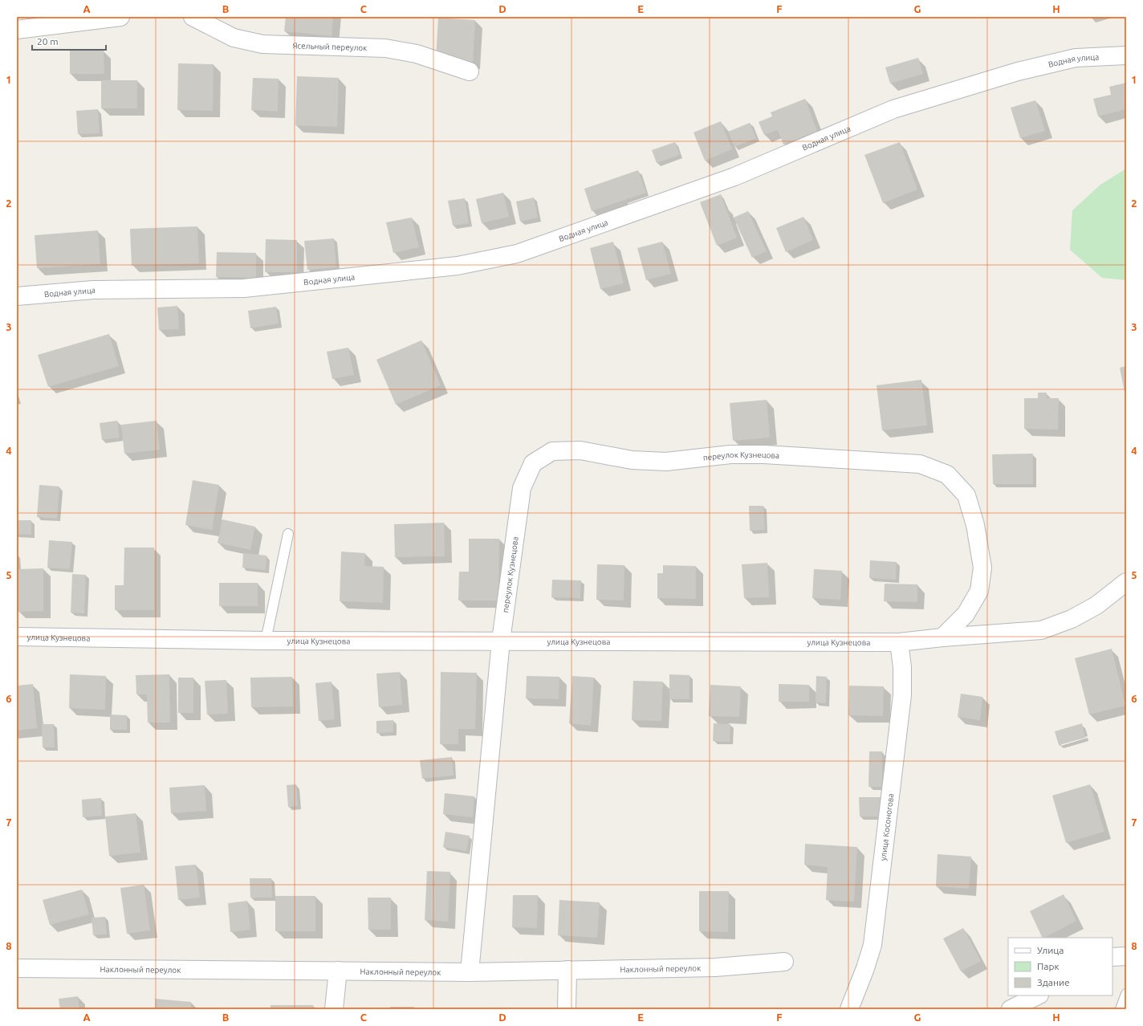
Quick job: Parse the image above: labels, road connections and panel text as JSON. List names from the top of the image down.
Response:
{
  "streets": {
    "street": [
      "Ясельный переулок",
      "Водная улица",
      "переулок Кузнецова",
      "улица Кузнецова",
      "улица Косоногова",
      "Наклонный переулок"
    ]
  },
  "crossings": [
    ["переулок Кузнецова", "улица Кузнецова"],
    ["переулок Кузнецова", "Наклонный переулок"],
    ["улица Кузнецова", "улица Косоногова"]
  ],
  "legend": ["Улица", "Парк", "Здание"],
  "scale_bar": "20 m",
  "grid": {
    "columns": [
      "A",
      "B",
      "C",
      "D",
      "E",
      "F",
      "G",
      "H"
    ],
    "rows": [
      "1",
      "2",
      "3",
      "4",
      "5",
      "6",
      "7",
      "8"
    ]
  }
}
